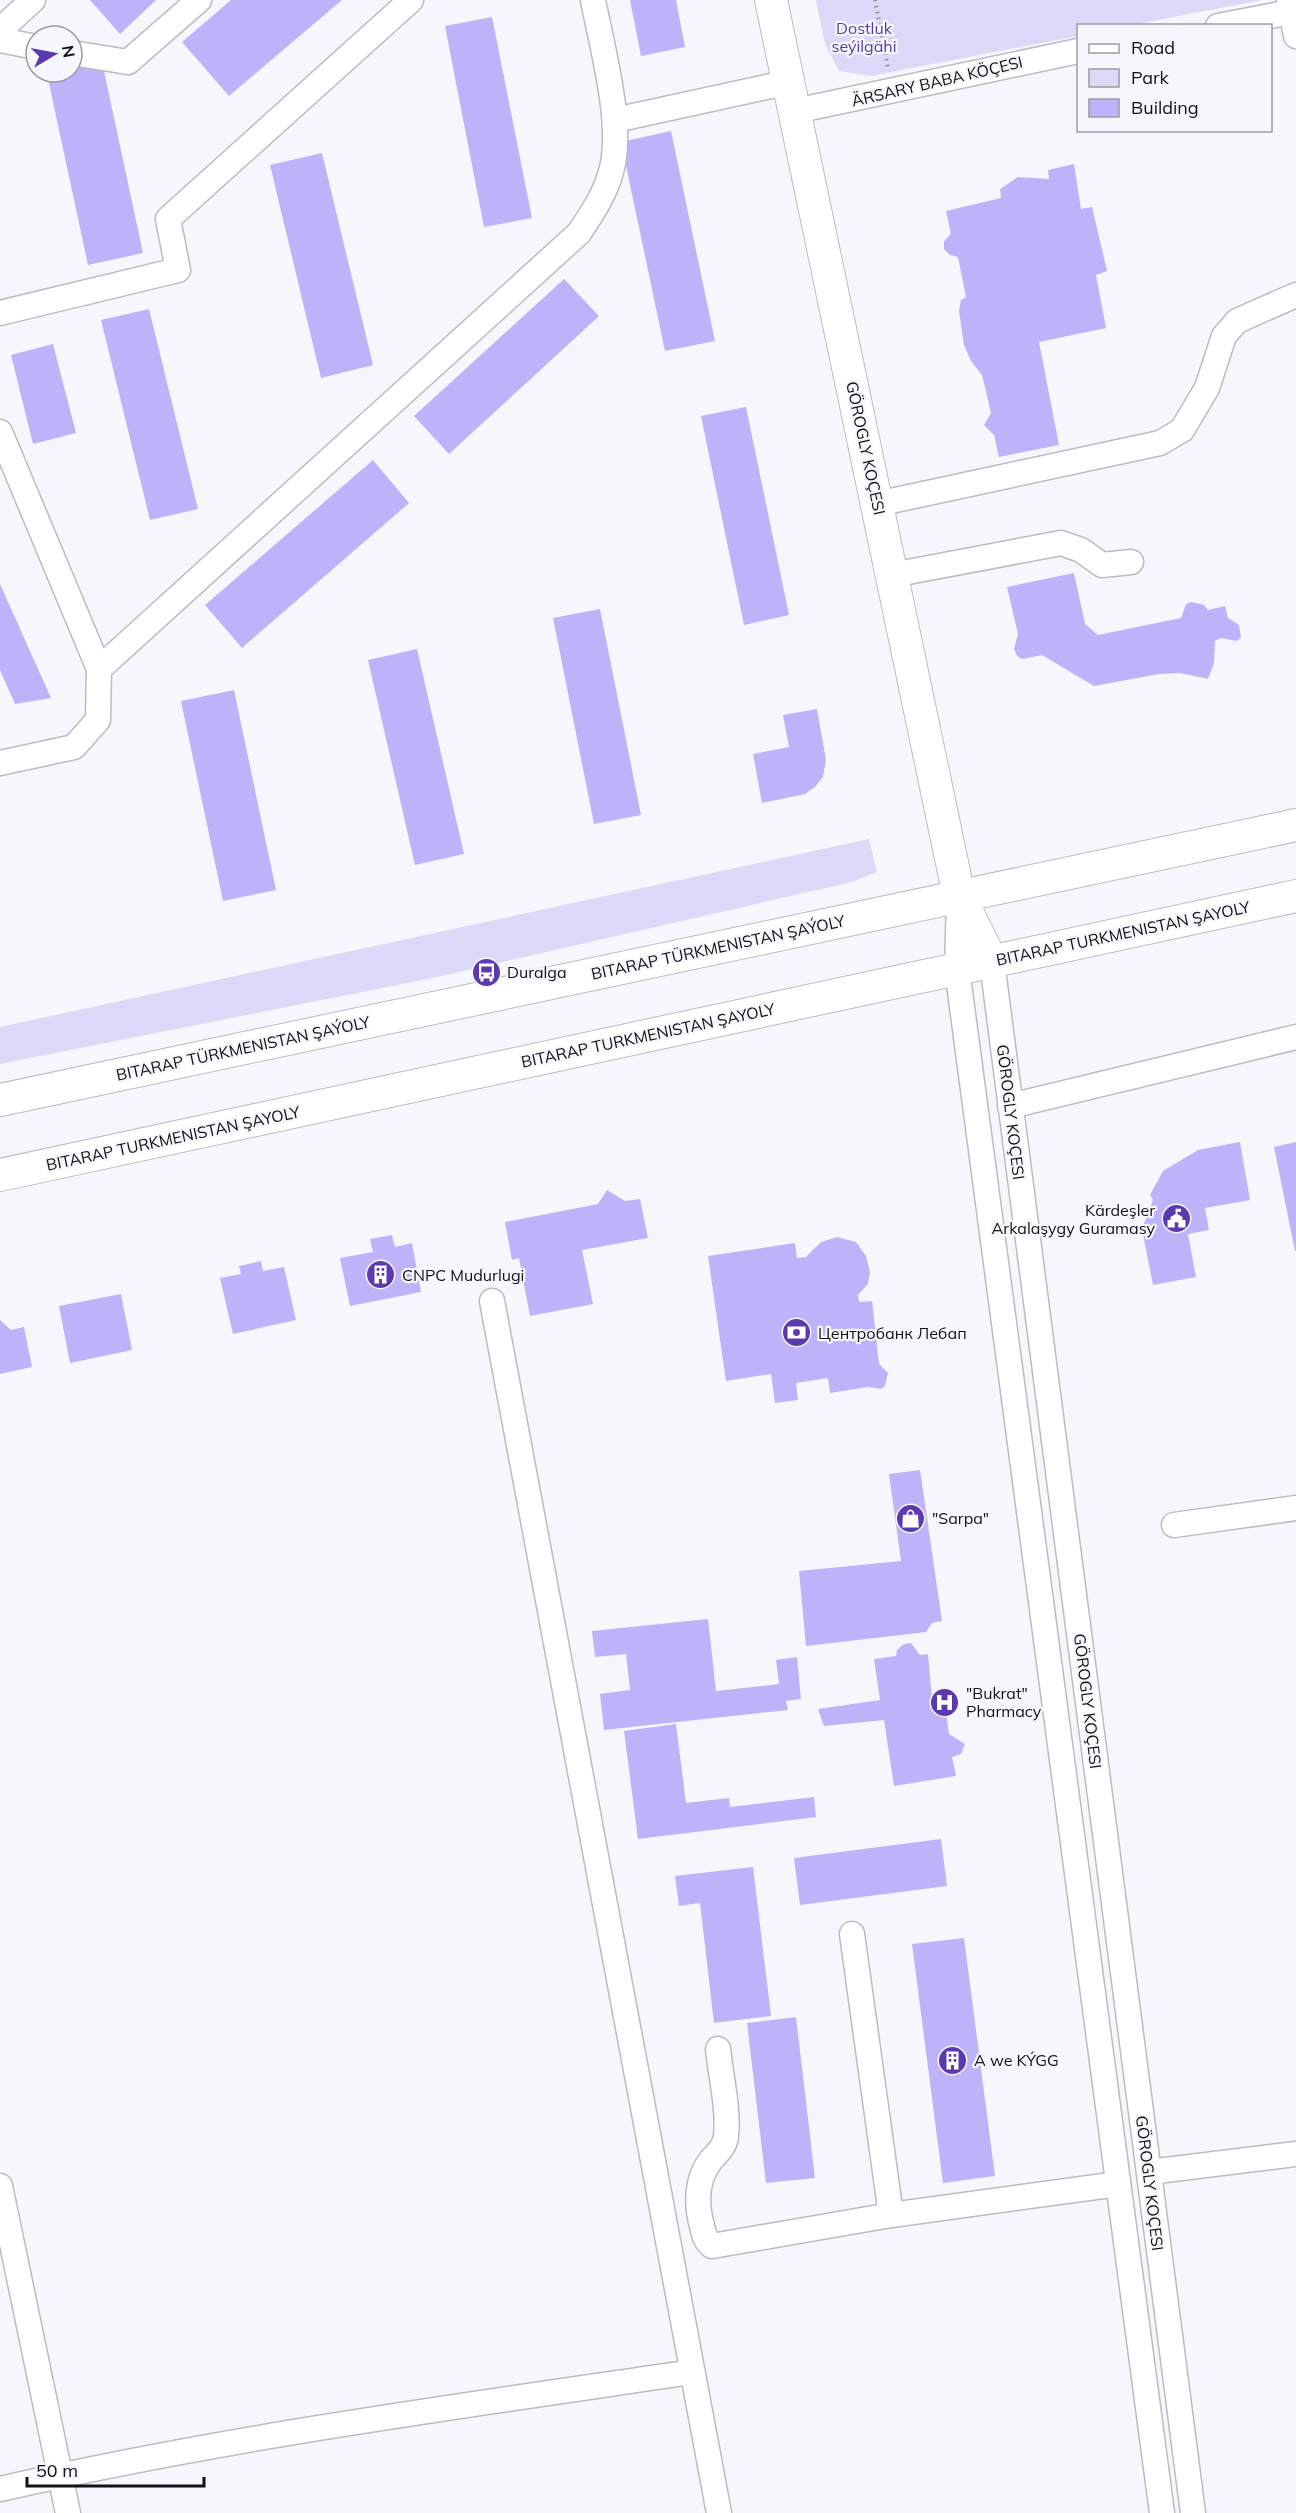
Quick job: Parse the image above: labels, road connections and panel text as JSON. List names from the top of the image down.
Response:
{
  "streets": {
    "main road": ["GÖROGLY KOÇESI", "BITARAP TURKMENISTAN ŞAYOLY", "BITARAP TÜRKMENISTAN ŞAÝOLY"],
    "street": ["ÄRSARY BABA KÖÇESI"]
  },
  "crossings": [
    ["ÄRSARY BABA KÖÇESI", "GÖROGLY KOÇESI"],
    ["GÖROGLY KOÇESI", "BITARAP TURKMENISTAN ŞAYOLY"],
    ["GÖROGLY KOÇESI", "BITARAP TÜRKMENISTAN ŞAÝOLY"]
  ],
  "parks": ["Dostluk seýilgähi"],
  "places": {
    "bus stop": ["Duralga"],
    "public building": ["Kärdeşler Arkalaşygy Guramasy"],
    "building": ["CNPC Mudurlugi", "A we KÝGG"],
    "bank": ["Центробанк Лебап"],
    "shop": ["\"Sarpa\""],
    "hospital": ["\"Bukrat\" Pharmacy"]
  },
  "legend": ["Road", "Park", "Building"],
  "scale_bar": "50 m",
  "north": "right"
}
